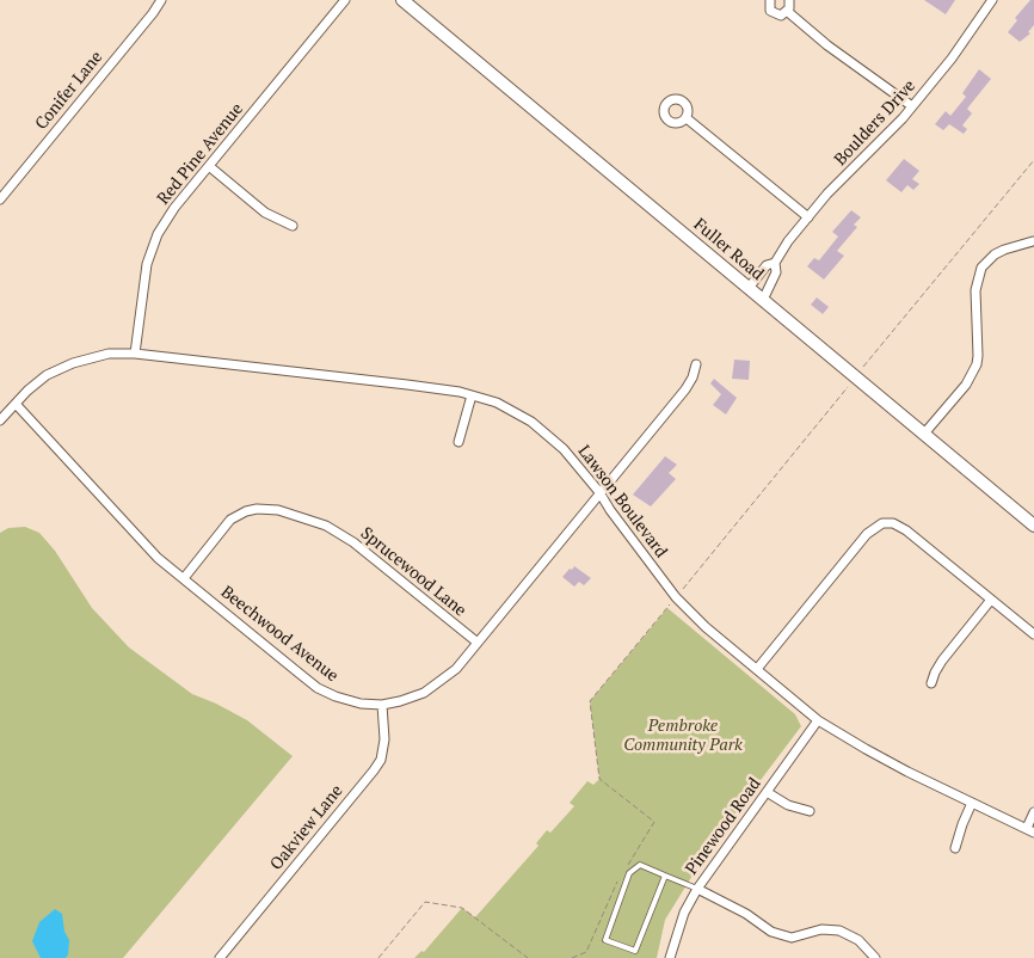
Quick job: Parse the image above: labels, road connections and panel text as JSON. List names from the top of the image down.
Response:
{
  "streets": {
    "street": [
      "Conifer Lane",
      "Boulders Drive",
      "Red Pine Avenue",
      "Fuller Road",
      "Lawson Boulevard",
      "Sprucewood Lane",
      "Beechwood Avenue",
      "Pinewood Road",
      "Oakview Lane"
    ]
  },
  "crossings": [
    ["Boulders Drive", "Fuller Road"],
    ["Red Pine Avenue", "Lawson Boulevard"],
    ["Lawson Boulevard", "Beechwood Avenue"],
    ["Lawson Boulevard", "Pinewood Road"],
    ["Sprucewood Lane", "Beechwood Avenue"],
    ["Beechwood Avenue", "Oakview Lane"]
  ],
  "parks": ["Pembroke Community Park"]
}
